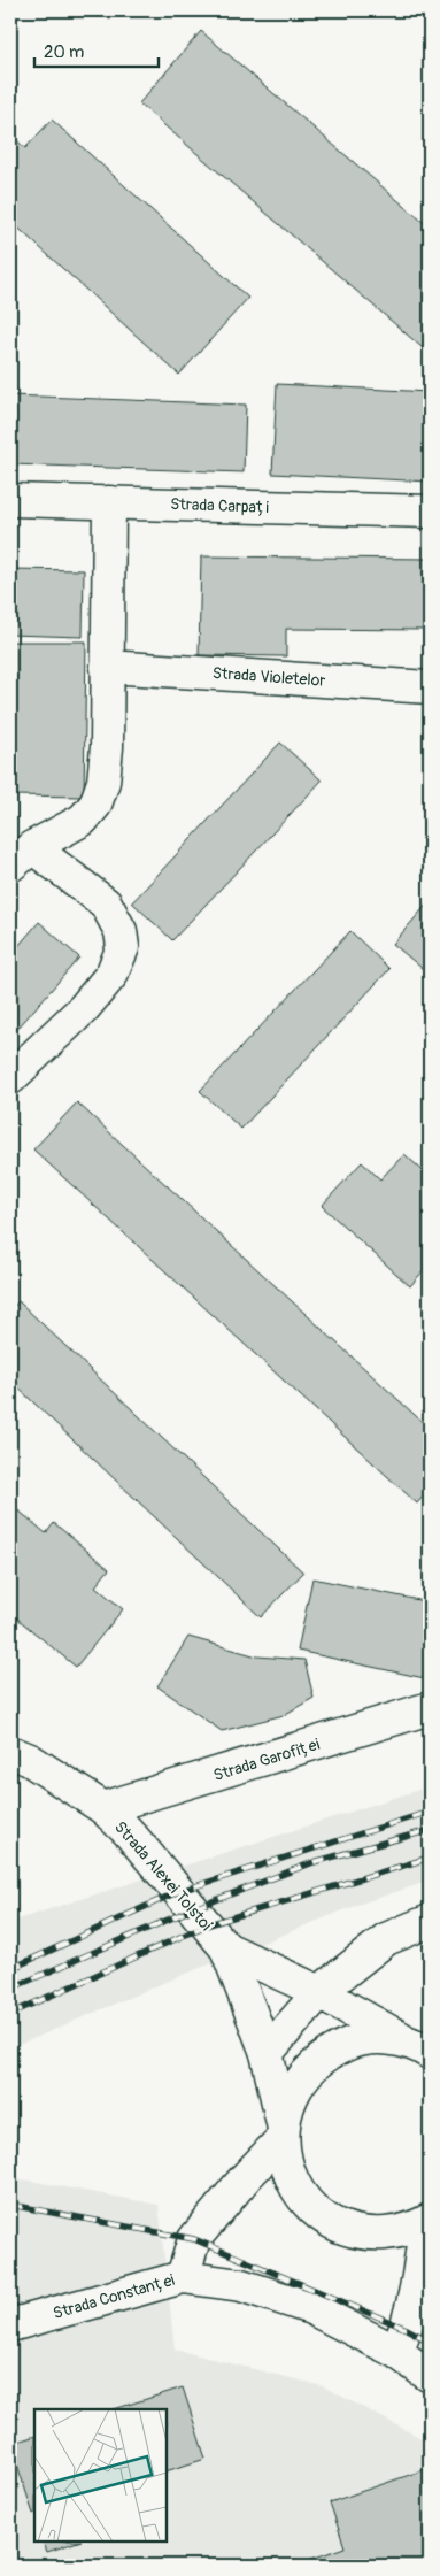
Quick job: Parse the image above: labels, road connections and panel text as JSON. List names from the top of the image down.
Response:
{
  "streets": {
    "street": [
      "Strada Carpați",
      "Strada Violetelor",
      "Strada Garofiței",
      "Strada Alexei Tolstoi",
      "Strada Constanței"
    ]
  },
  "crossings": [
    ["Strada Garofiței", "Strada Alexei Tolstoi"],
    ["Strada Alexei Tolstoi", "Strada Constanței"]
  ],
  "scale_bar": "20 m"
}
